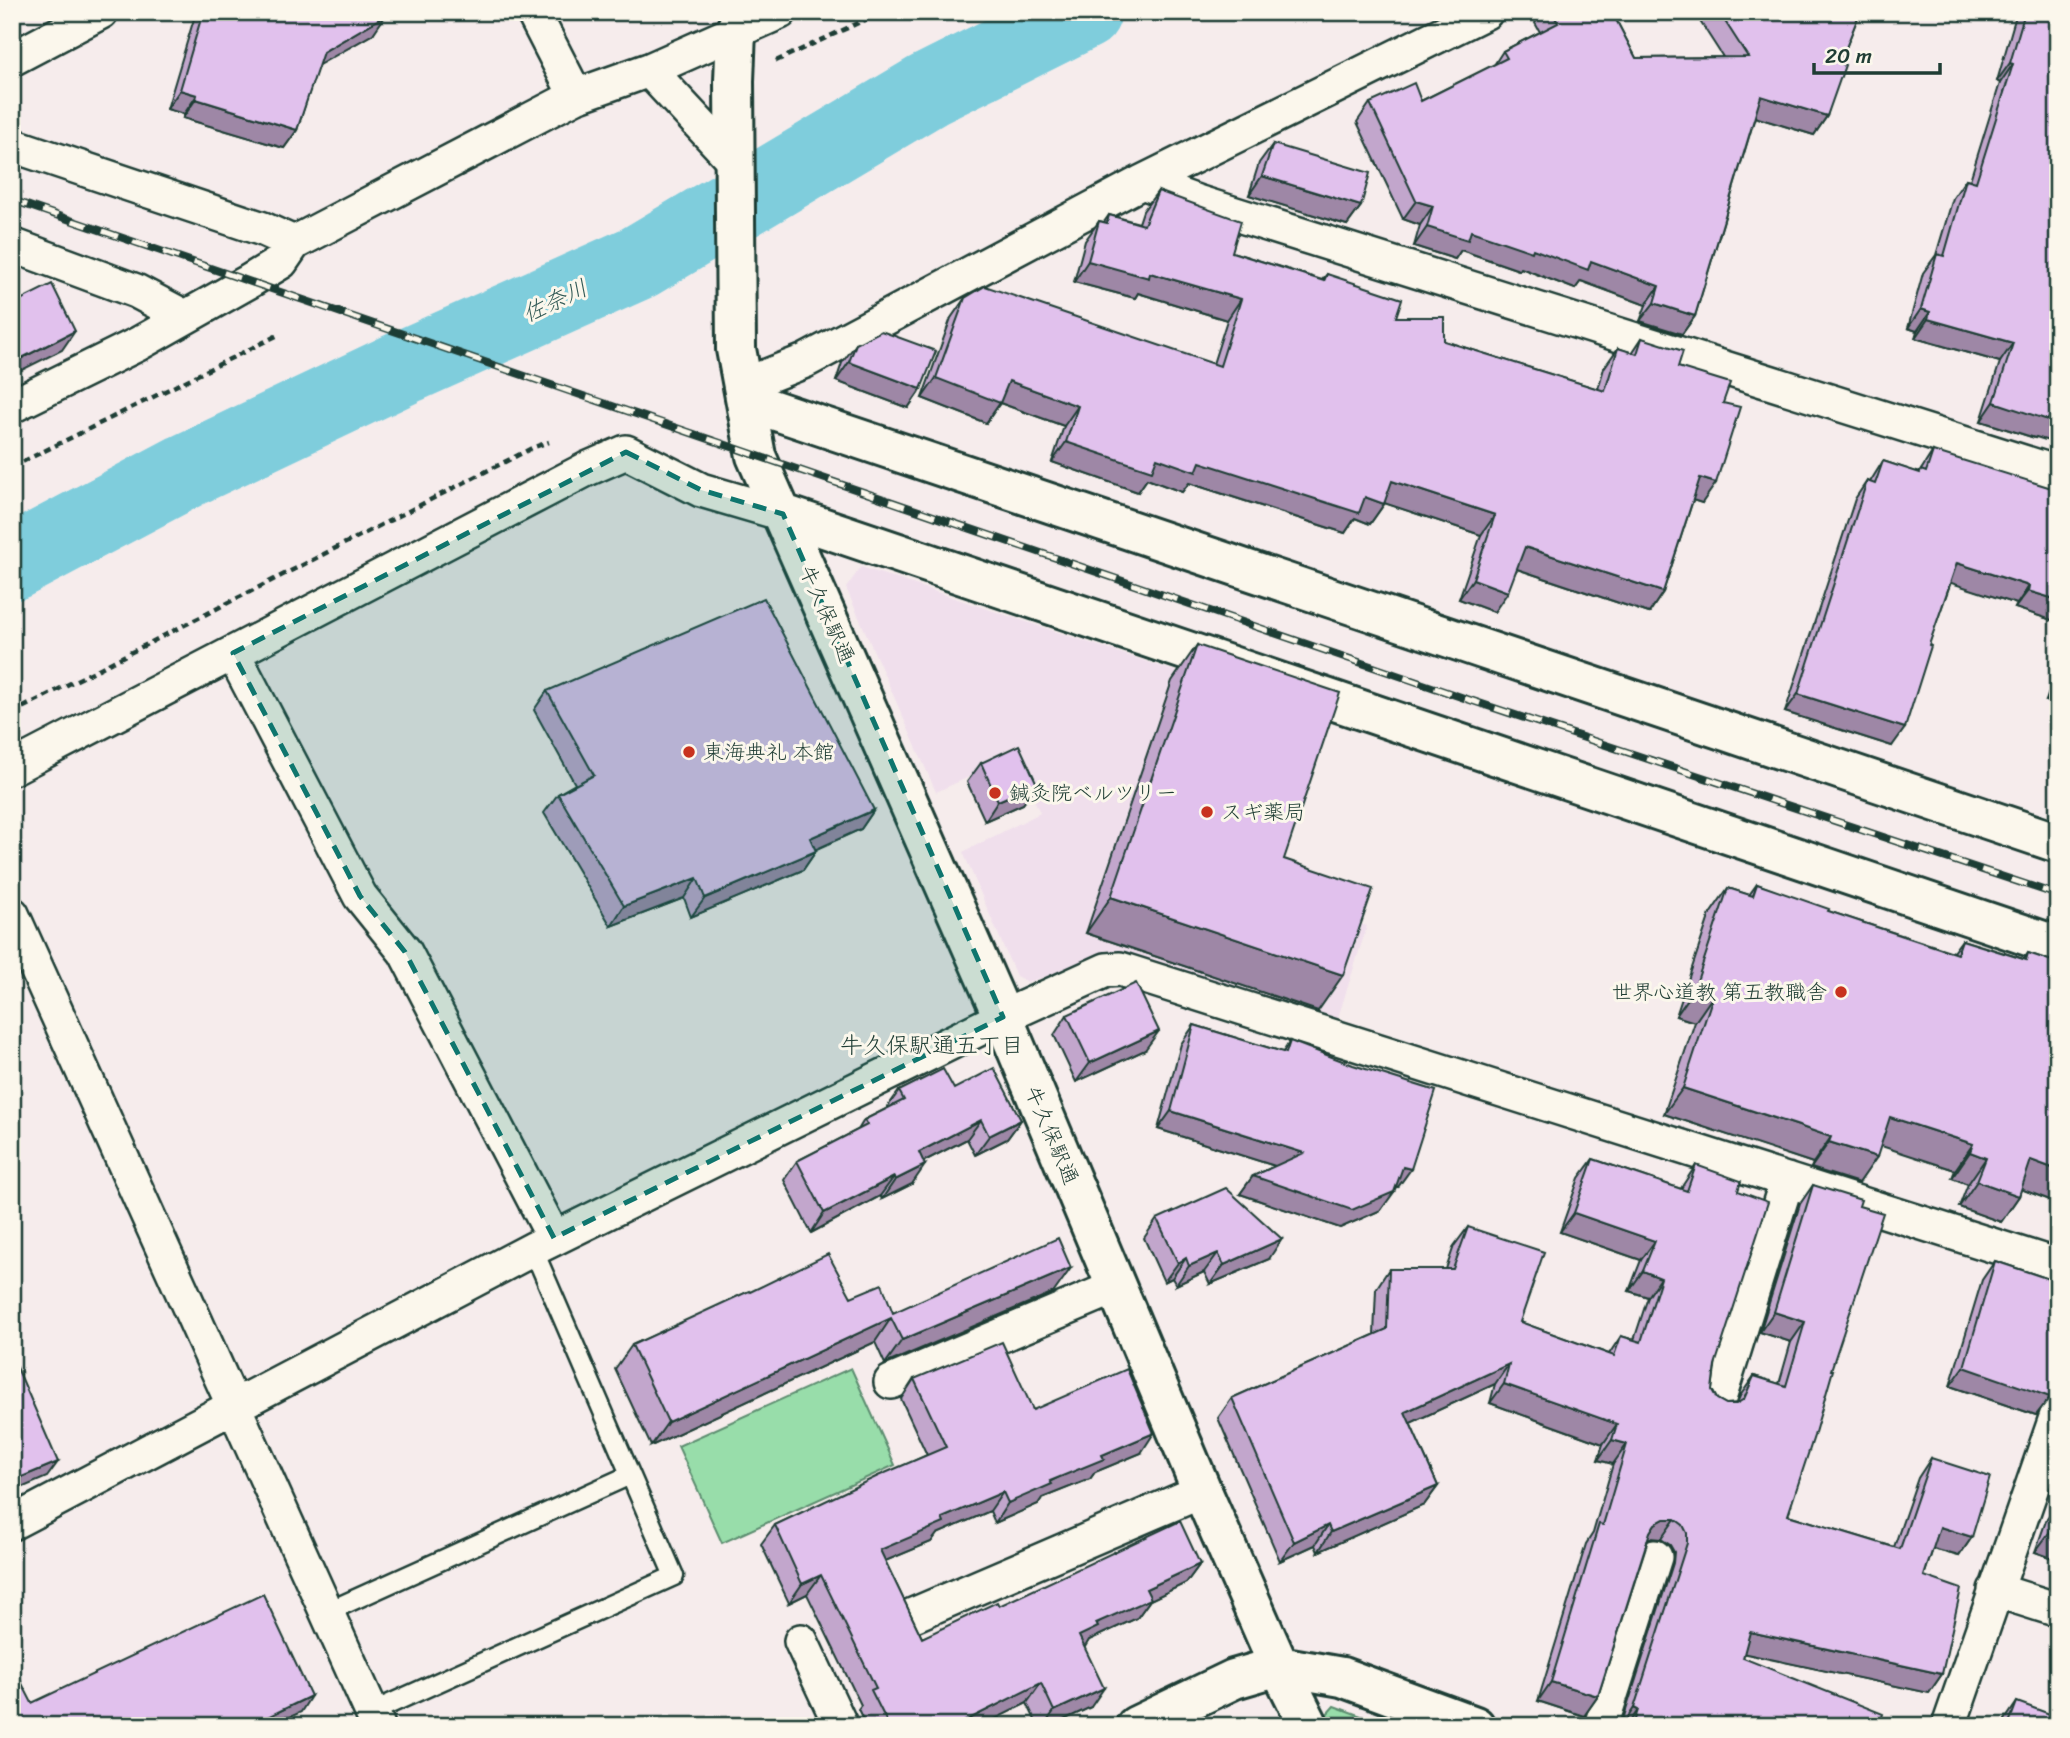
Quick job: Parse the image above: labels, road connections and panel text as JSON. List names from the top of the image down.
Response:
{
  "streets": {
    "street": ["牛久保駅通"]
  },
  "districts": ["牛久保駅通五丁目"],
  "water": ["佐奈川"],
  "places": [
    "東海典礼 本館",
    "鍼灸院ベルツリー",
    "スギ薬局",
    "世界心道教 第五教職舎"
  ],
  "scale_bar": "20 m"
}
